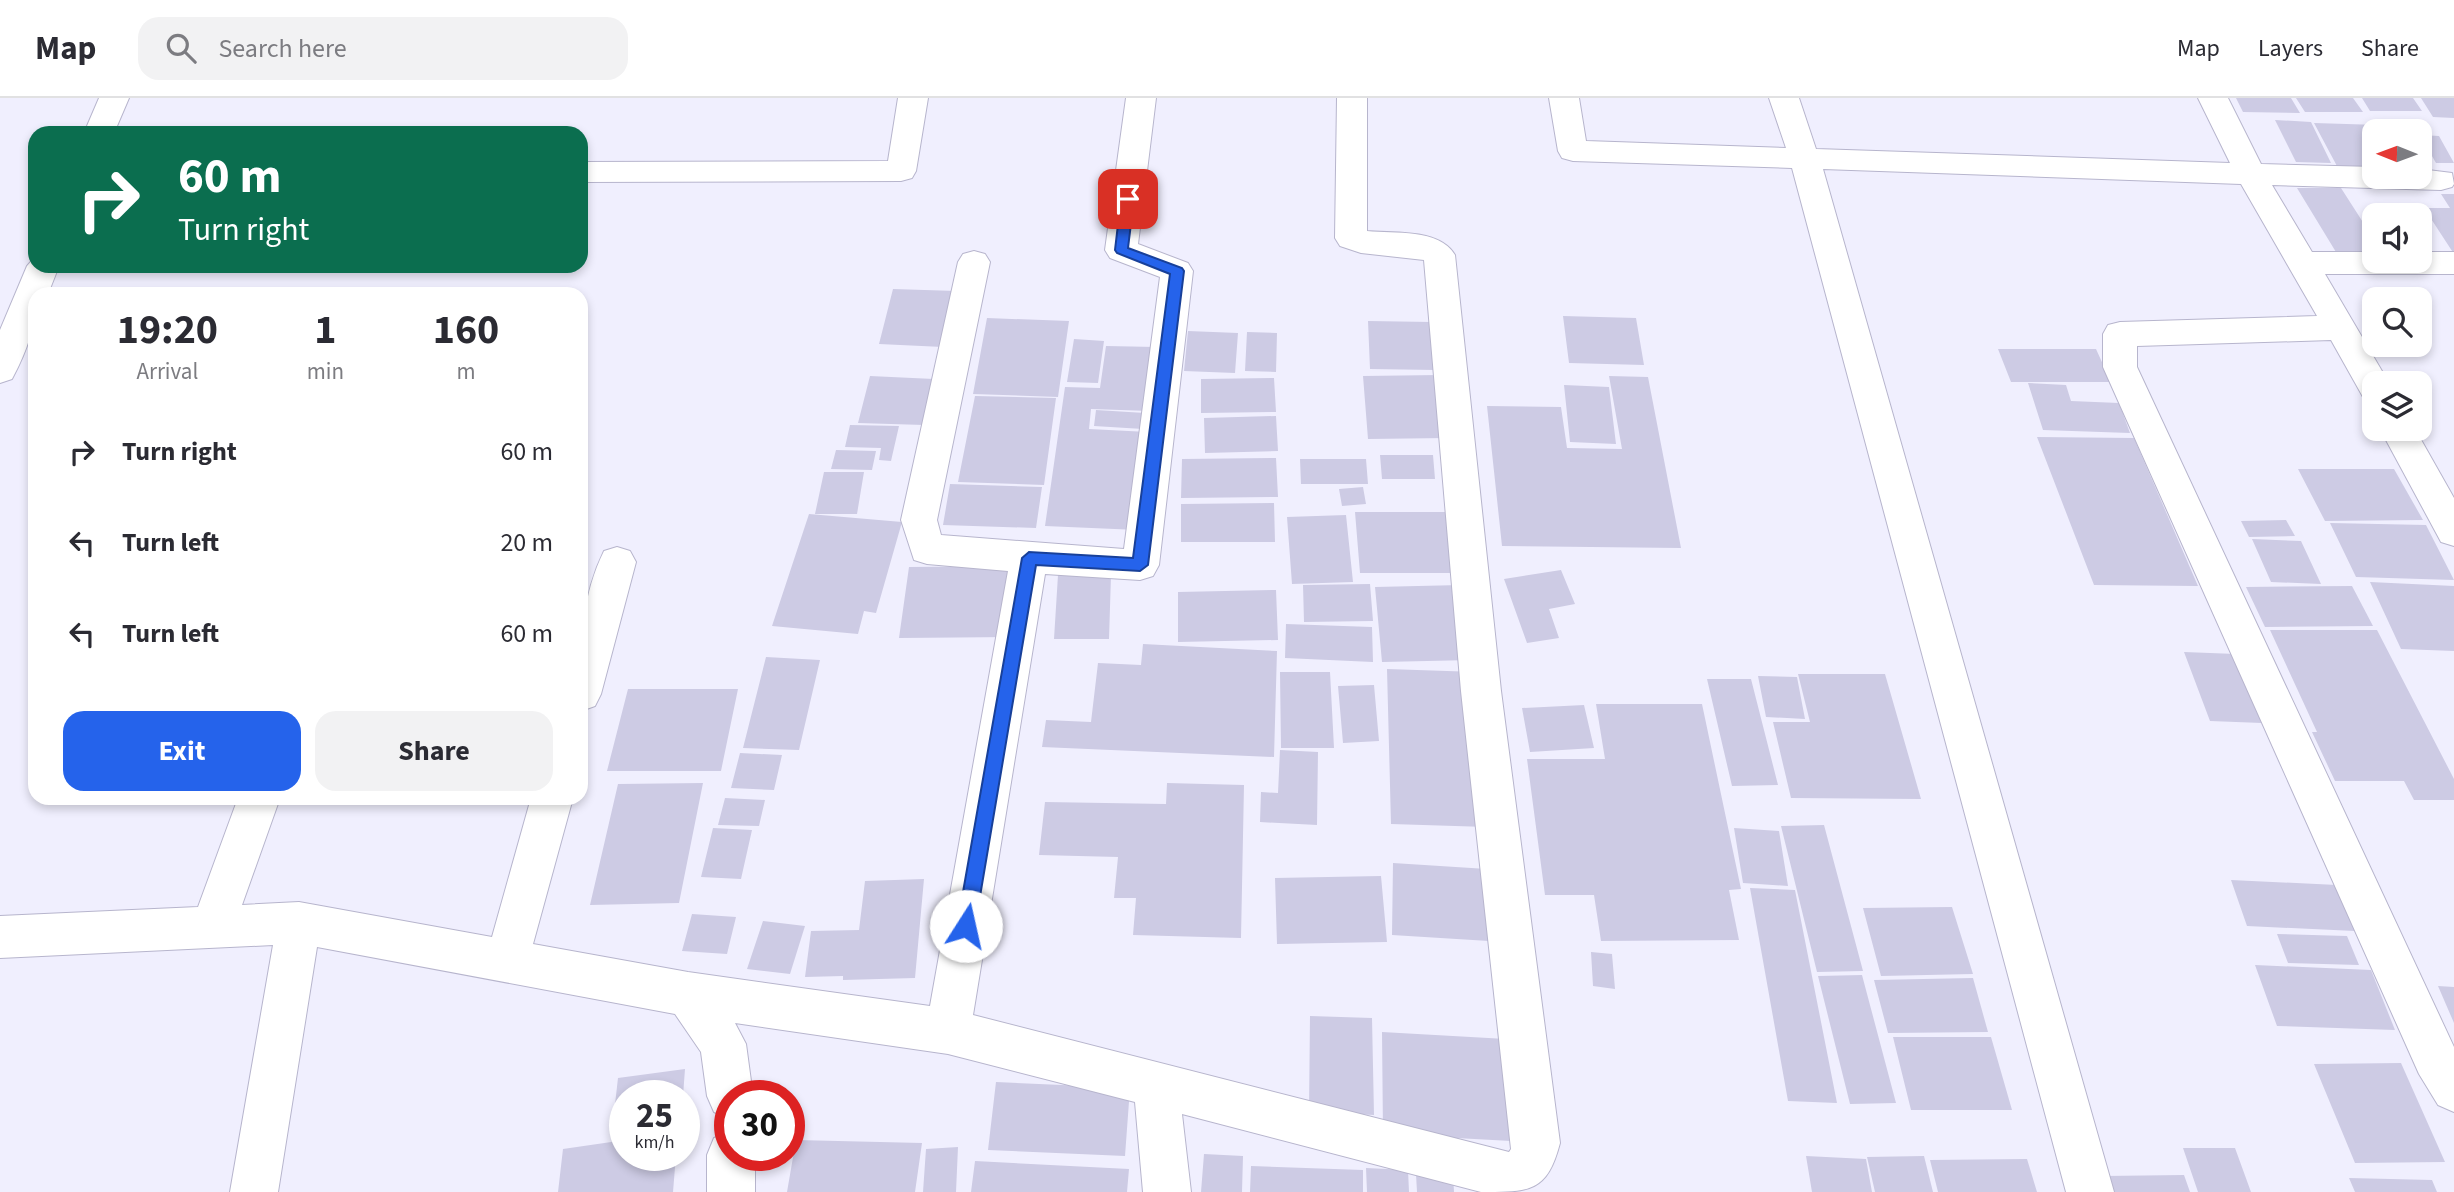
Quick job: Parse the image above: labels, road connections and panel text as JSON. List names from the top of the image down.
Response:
{
  "north": "left",
  "page": {
    "header": "Map",
    "search": "Search here",
    "nav": ["Map", "Layers", "Share"],
    "turn": ["60 m", "Turn right"],
    "eta": [
      "19:20",
      "Arrival",
      "1",
      "min",
      "160",
      "m"
    ],
    "list": [
      {
        "name": "Turn right",
        "value": "60 m"
      },
      {
        "name": "Turn left",
        "value": "20 m"
      },
      {
        "name": "Turn left",
        "value": "60 m"
      }
    ],
    "buttons": ["Exit", "Share"],
    "speed": "25 km/h",
    "limit": "30"
  }
}
